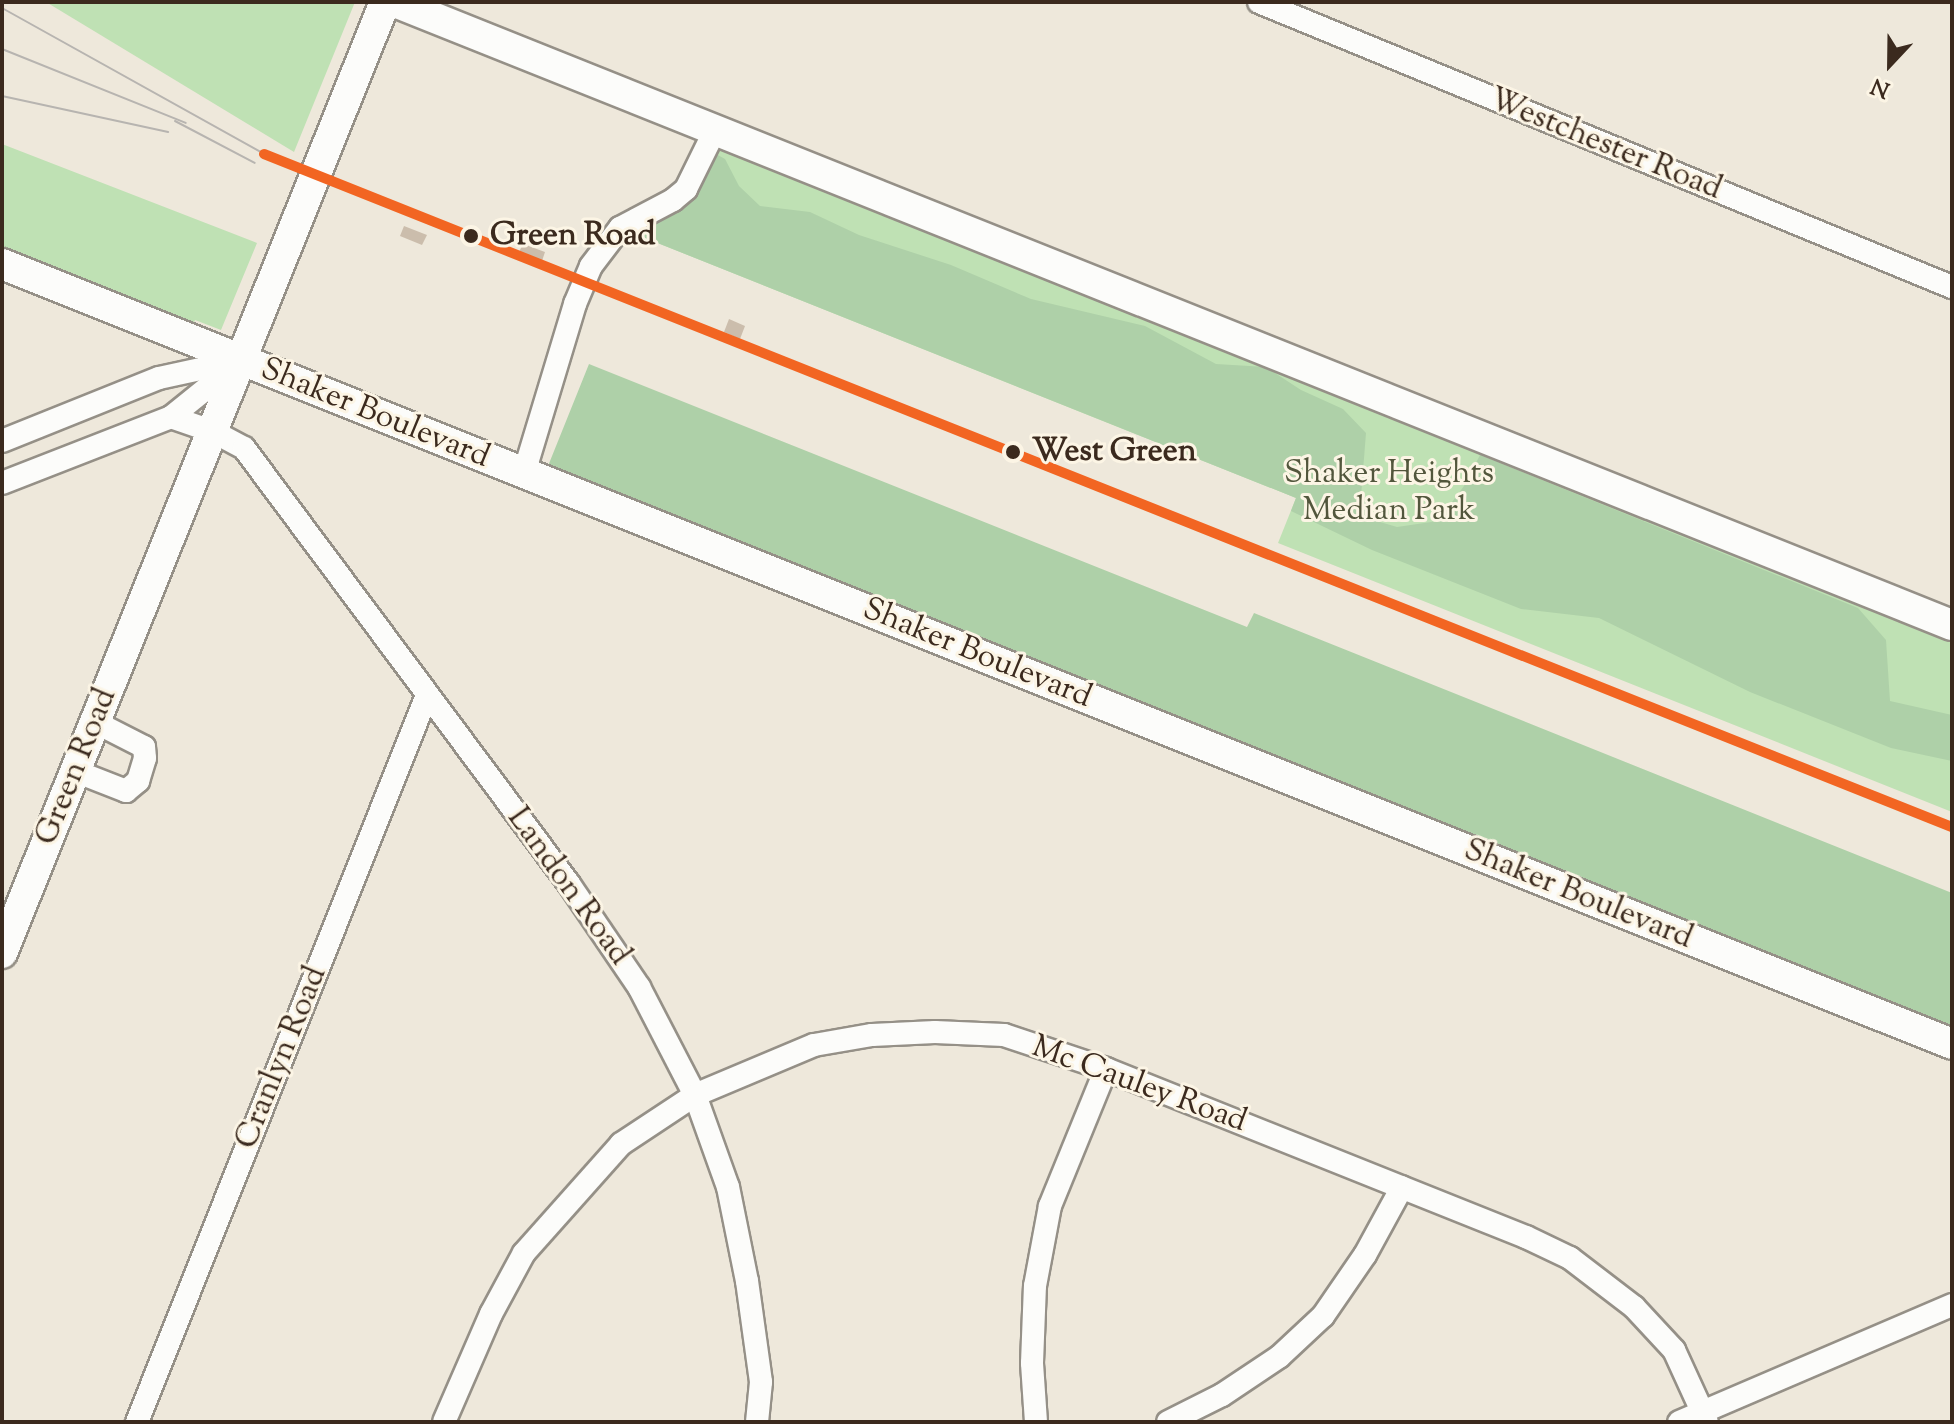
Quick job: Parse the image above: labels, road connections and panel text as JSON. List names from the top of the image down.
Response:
{
  "streets": {
    "main road": ["Shaker Boulevard", "Green Road"],
    "street": [
      "Westchester Road",
      "Landon Road",
      "Cranlyn Road",
      "Mc Cauley Road"
    ]
  },
  "crossings": [
    ["Shaker Boulevard", "Green Road"],
    ["Green Road", "Landon Road"],
    ["Landon Road", "Cranlyn Road"],
    ["Landon Road", "Mc Cauley Road"]
  ],
  "parks": ["Shaker Heights Median Park"],
  "places": ["Green Road", "West Green"],
  "north": "bottom"
}
